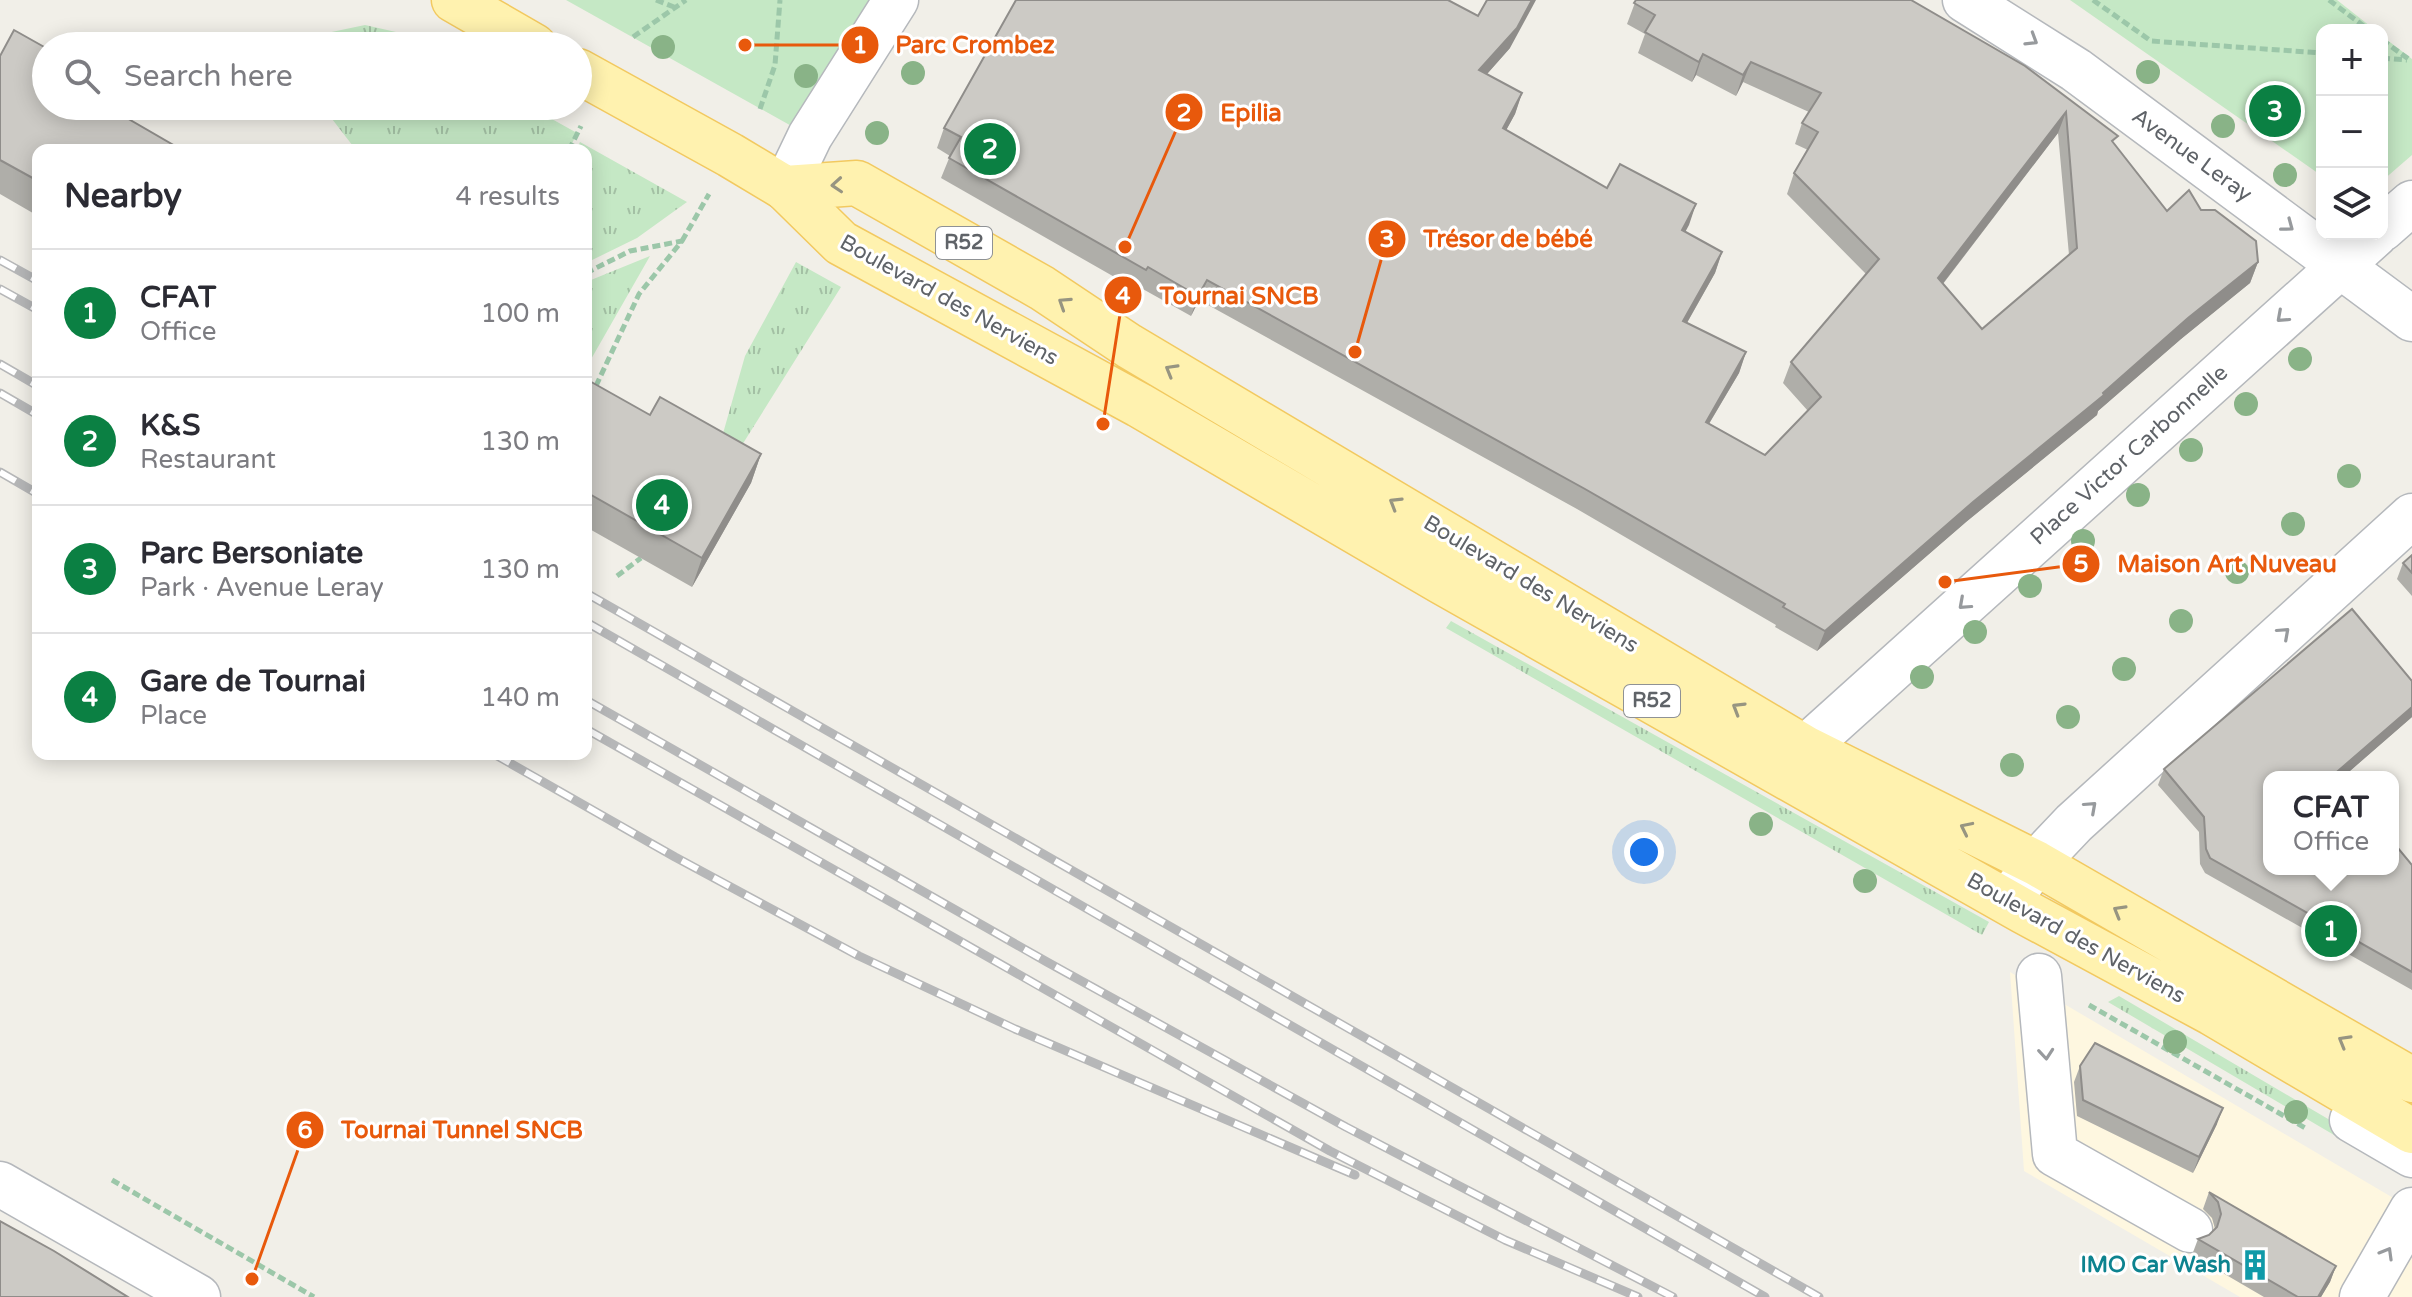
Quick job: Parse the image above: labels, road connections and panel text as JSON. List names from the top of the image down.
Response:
{
  "streets": {
    "main road": ["R52", "Boulevard des Nerviens"],
    "street": ["Avenue Leray", "Place Victor Carbonnelle"]
  },
  "crossings": [
    ["Avenue Leray", "Place Victor Carbonnelle"],
    ["R52", "Boulevard des Nerviens"],
    ["Boulevard des Nerviens", "Place Victor Carbonnelle"]
  ],
  "one_way": ["Avenue Leray"],
  "places": {
    "other": [
      "Parc Crombez",
      "Epilia",
      "Trésor de bébé",
      "Tournai SNCB",
      "Maison Art Nuveau",
      "Tournai Tunnel SNCB"
    ],
    "building": ["IMO Car Wash"]
  },
  "page": {
    "map_buttons": ["+", "−"],
    "search": "Search here",
    "pins": [
      "3",
      "2",
      "4",
      "1"
    ],
    "heading": ["Nearby", "4 results"],
    "list": [
      {
        "mark": "1",
        "name": "CFAT",
        "note": "Office",
        "value": "100 m"
      },
      {
        "mark": "2",
        "name": "K&S",
        "note": "Restaurant",
        "value": "130 m"
      },
      {
        "mark": "3",
        "name": "Parc Bersoniate",
        "note": "Park · Avenue Leray",
        "value": "130 m"
      },
      {
        "mark": "4",
        "name": "Gare de Tournai",
        "note": "Place",
        "value": "140 m"
      }
    ],
    "popup": ["CFAT", "Office"]
  }
}
